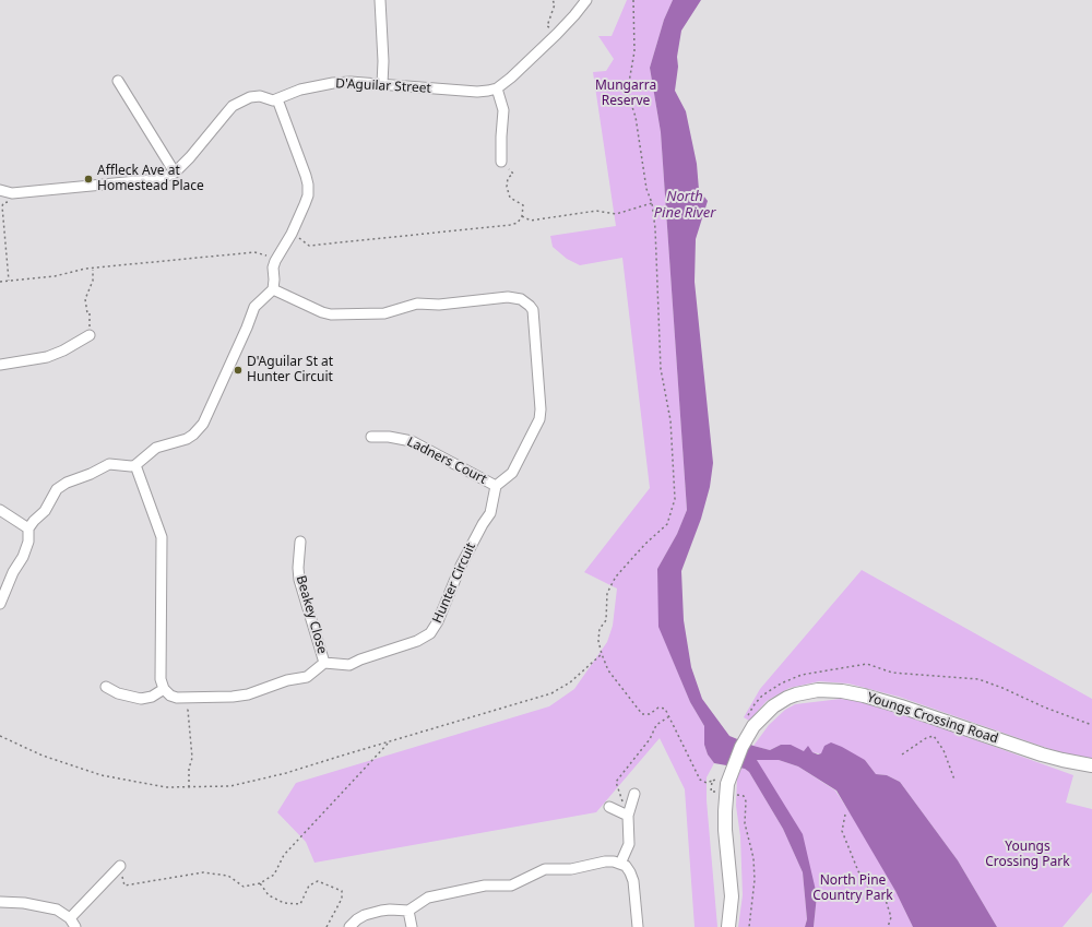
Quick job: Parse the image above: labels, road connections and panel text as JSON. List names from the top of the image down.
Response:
{
  "streets": {
    "main road": ["Youngs Crossing Road"],
    "street": [
      "D'Aguilar Street",
      "Ladners Court",
      "Hunter Circuit",
      "Beakey Close"
    ]
  },
  "crossings": [
    ["Ladners Court", "Hunter Circuit"],
    ["Hunter Circuit", "Beakey Close"]
  ],
  "water": ["North Pine River"],
  "parks": ["Mungarra Reserve", "Youngs Crossing Park", "North Pine Country Park"],
  "places": ["Affleck Ave at Homestead Place", "D'Aguilar St at Hunter Circuit"]
}
